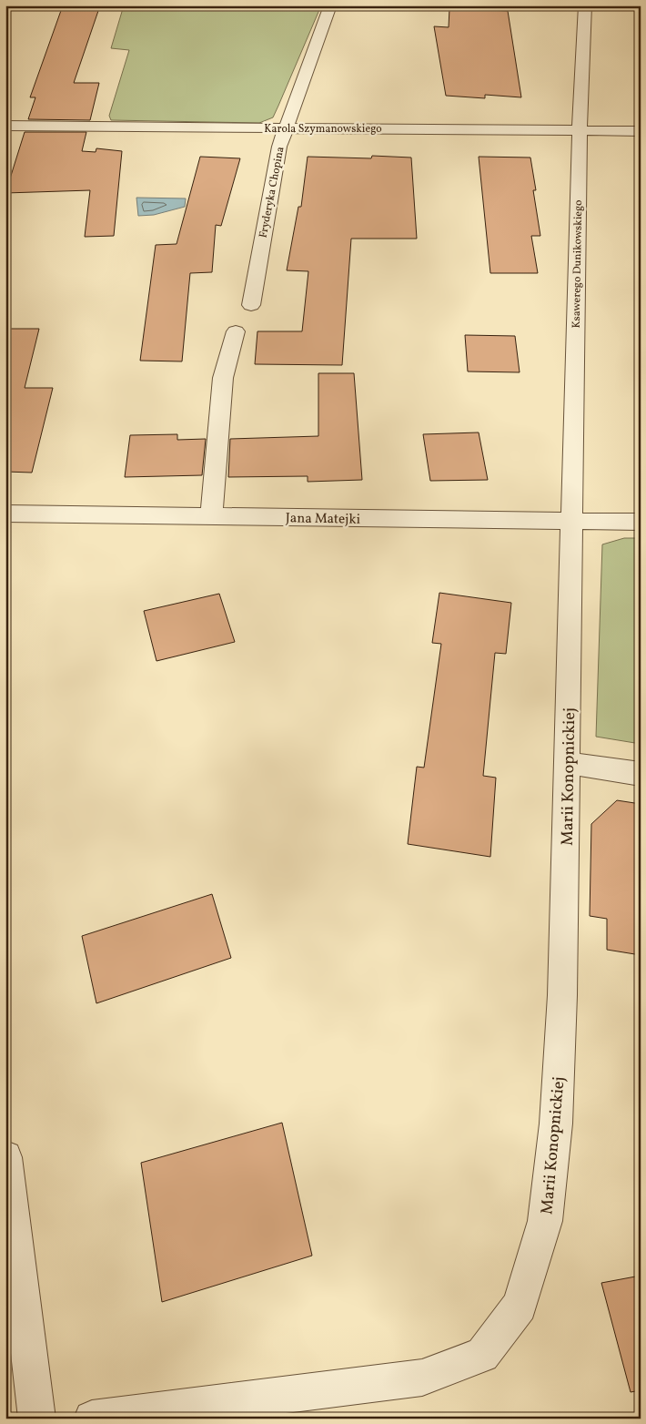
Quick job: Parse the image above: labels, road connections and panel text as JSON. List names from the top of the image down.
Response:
{
  "streets": {
    "street": [
      "Karola Szymanowskiego",
      "Fryderyka Chopina",
      "Ksawerego Dunikowskiego",
      "Jana Matejki",
      "Marii Konopnickiej"
    ]
  },
  "crossings": [
    ["Karola Szymanowskiego", "Fryderyka Chopina"],
    ["Karola Szymanowskiego", "Ksawerego Dunikowskiego"],
    ["Ksawerego Dunikowskiego", "Jana Matejki"],
    ["Ksawerego Dunikowskiego", "Marii Konopnickiej"],
    ["Jana Matejki", "Marii Konopnickiej"]
  ]
}
